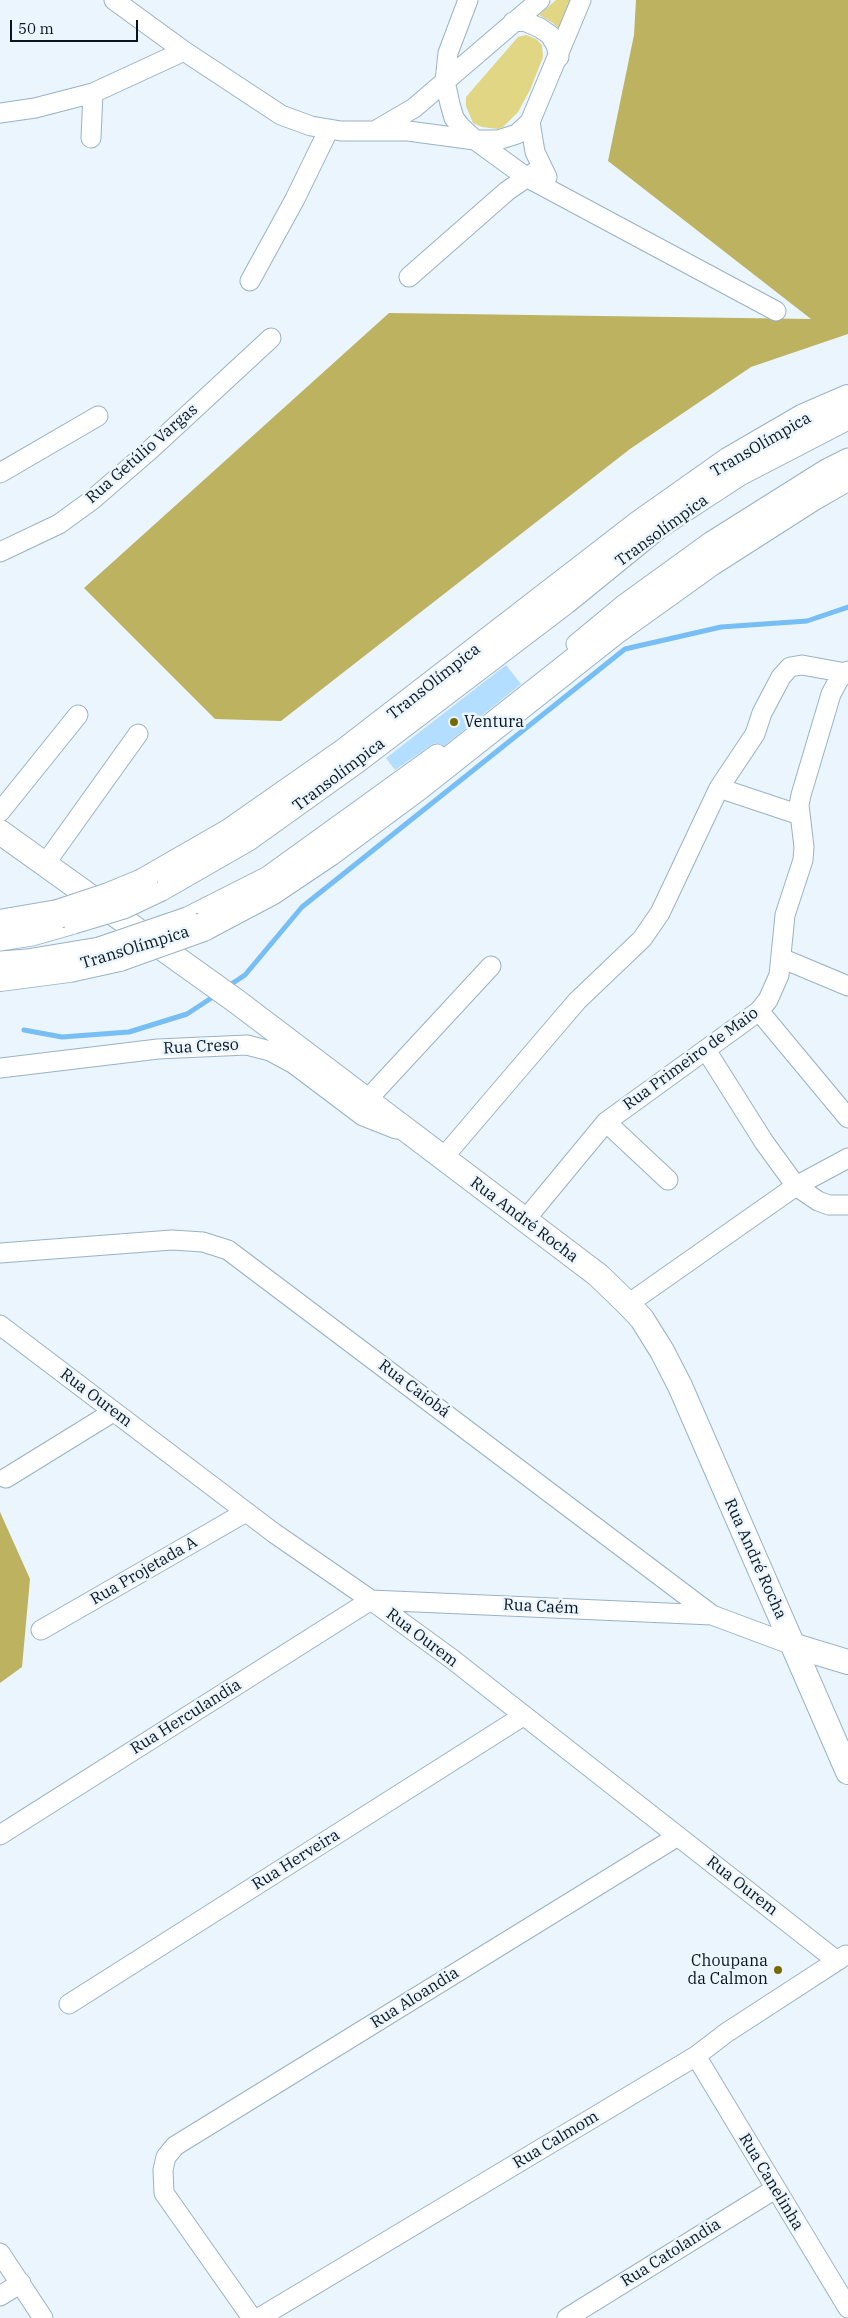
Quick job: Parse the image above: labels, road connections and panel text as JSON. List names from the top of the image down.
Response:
{
  "streets": {
    "highway": ["TransOlímpica"],
    "main road": ["Rua André Rocha"],
    "street": [
      "Rua Getúlio Vargas",
      "Transolímpica",
      "Rua Creso",
      "Rua Primeiro de Maio",
      "Rua Caiobá",
      "Rua Ourem",
      "Rua Projetada A",
      "Rua Caém",
      "Rua Herculandia",
      "Rua Herveira",
      "Rua Aloandia",
      "Rua Calmom",
      "Rua Canelinha",
      "Rua Catolandia"
    ]
  },
  "crossings": [
    ["TransOlímpica", "Transolímpica"],
    ["Rua Creso", "Rua André Rocha"],
    ["Rua Primeiro de Maio", "Rua André Rocha"],
    ["Rua André Rocha", "Rua Caiobá"],
    ["Rua Caiobá", "Rua Caém"],
    ["Rua Ourem", "Rua Projetada A"],
    ["Rua Ourem", "Rua Caém"],
    ["Rua Ourem", "Rua Herculandia"],
    ["Rua Ourem", "Rua Herveira"],
    ["Rua Ourem", "Rua Aloandia"],
    ["Rua Ourem", "Rua Calmom"],
    ["Rua Caém", "Rua Herculandia"],
    ["Rua Calmom", "Rua Canelinha"],
    ["Rua Canelinha", "Rua Catolandia"]
  ],
  "places": ["Ventura", "Choupana da Calmon"],
  "scale_bar": "50 m"
}
